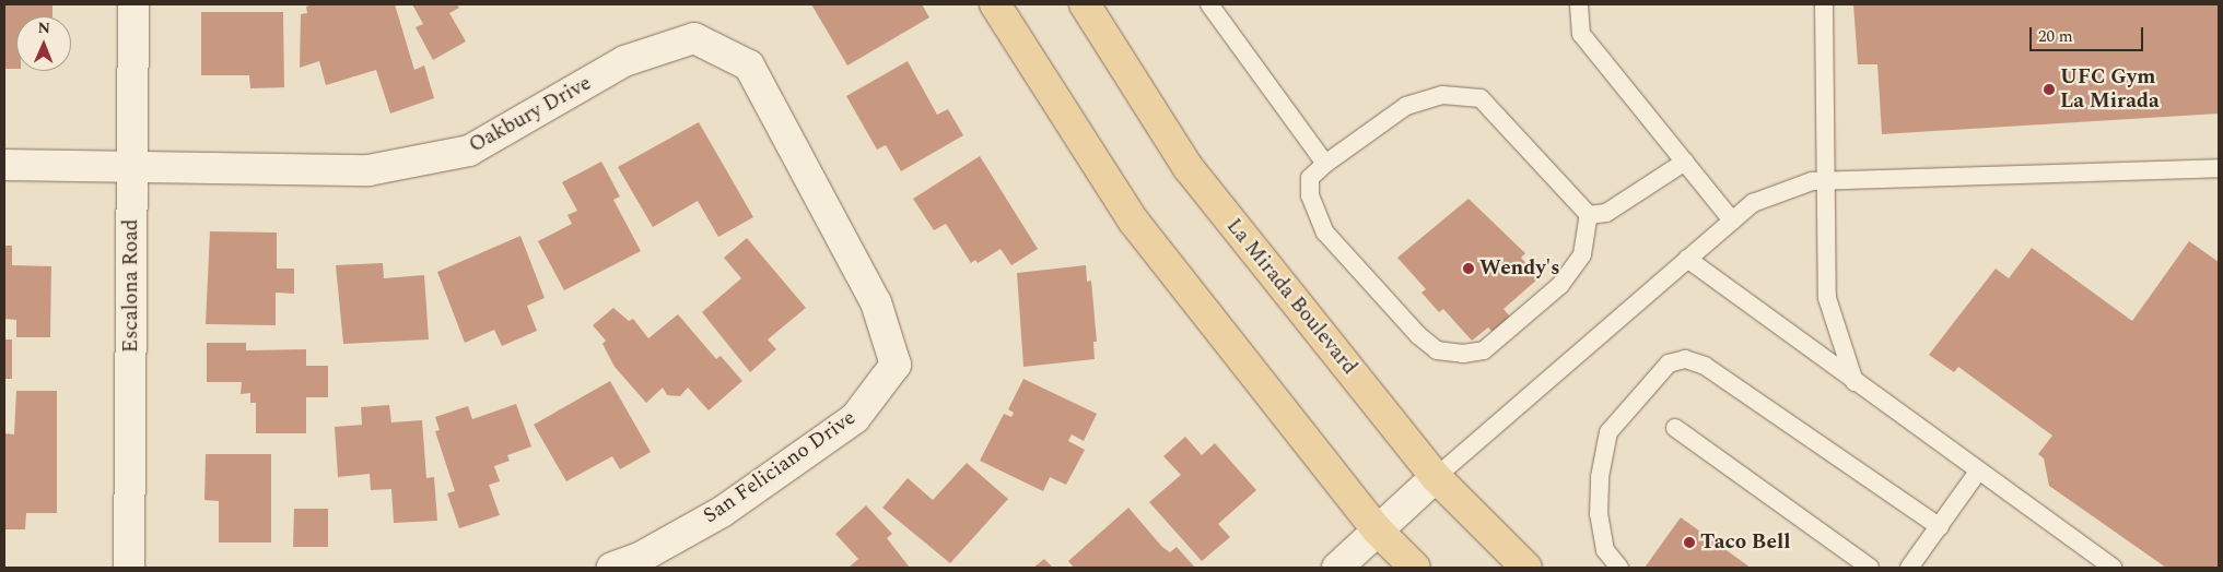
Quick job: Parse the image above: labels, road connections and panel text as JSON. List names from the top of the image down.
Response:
{
  "streets": {
    "main road": ["La Mirada Boulevard"],
    "street": ["Oakbury Drive", "Escalona Road", "San Feliciano Drive"]
  },
  "crossings": [
    ["Oakbury Drive", "Escalona Road"],
    ["Oakbury Drive", "San Feliciano Drive"]
  ],
  "places": ["UFC Gym La Mirada", "Wendy's", "Taco Bell"],
  "scale_bar": "20 m",
  "north": "top"
}
